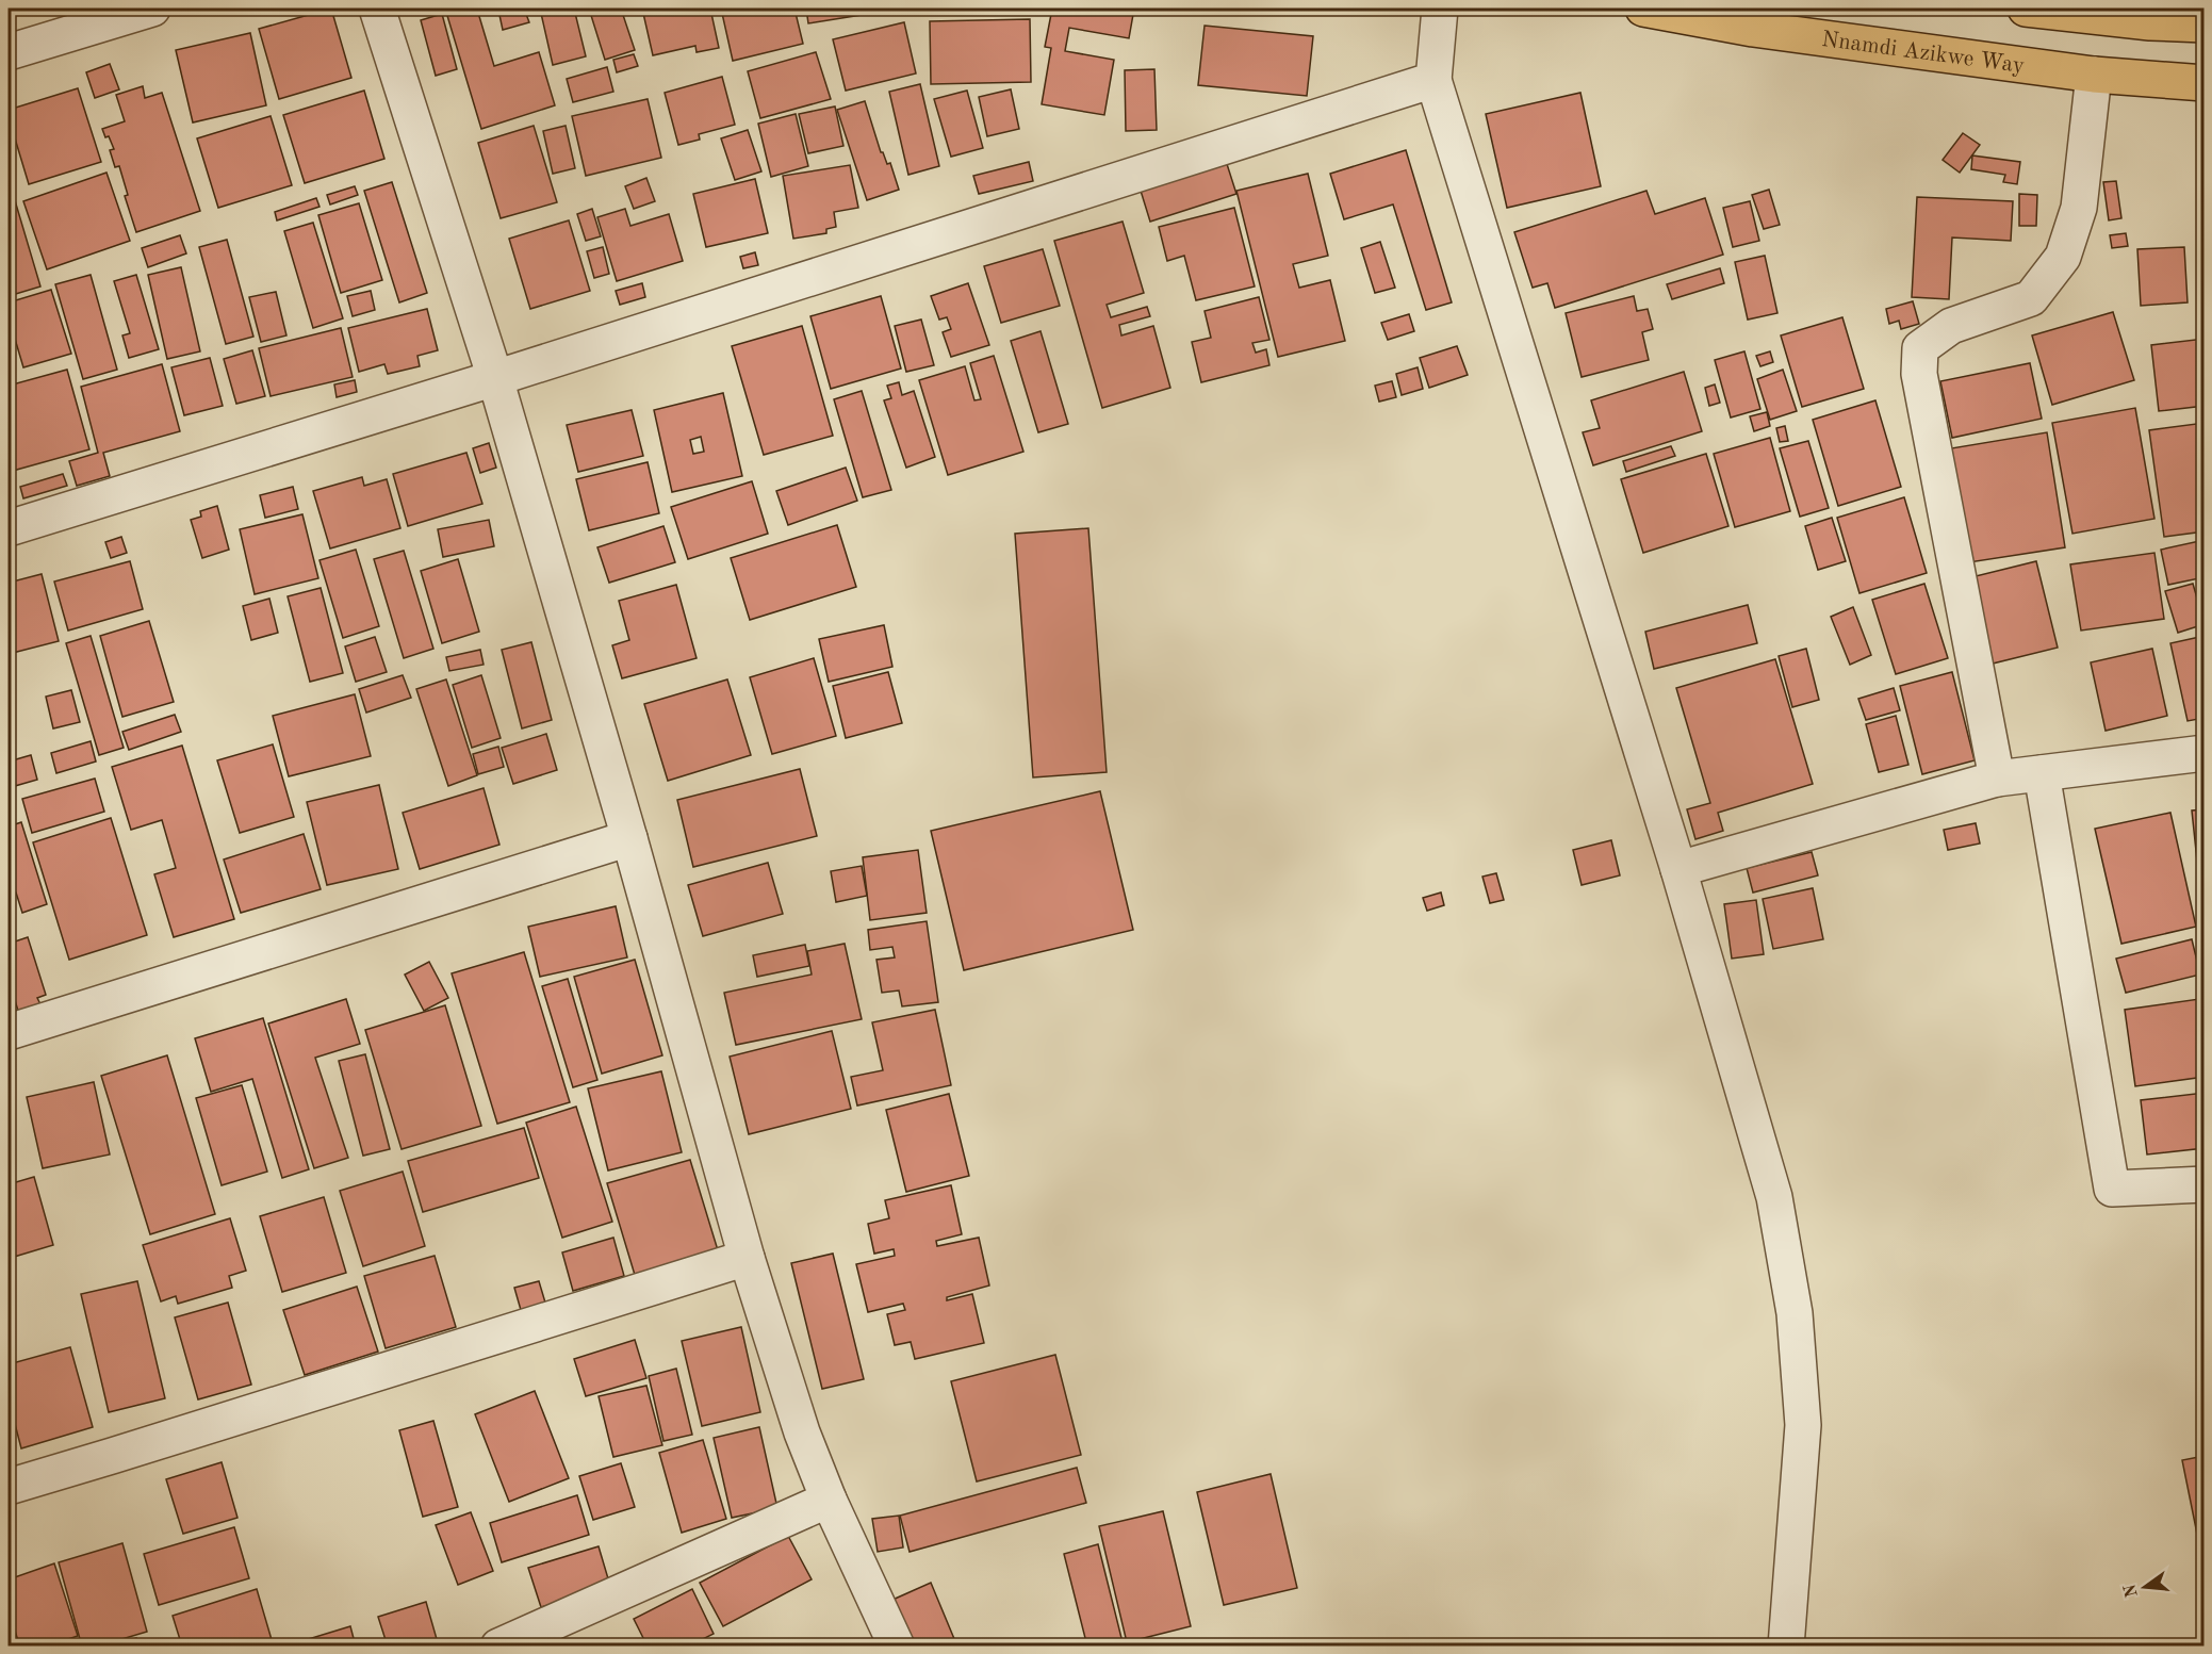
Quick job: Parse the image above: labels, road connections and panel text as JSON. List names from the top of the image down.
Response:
{
  "streets": {
    "highway": ["Nnamdi Azikwe Way"]
  },
  "north": "left"
}
